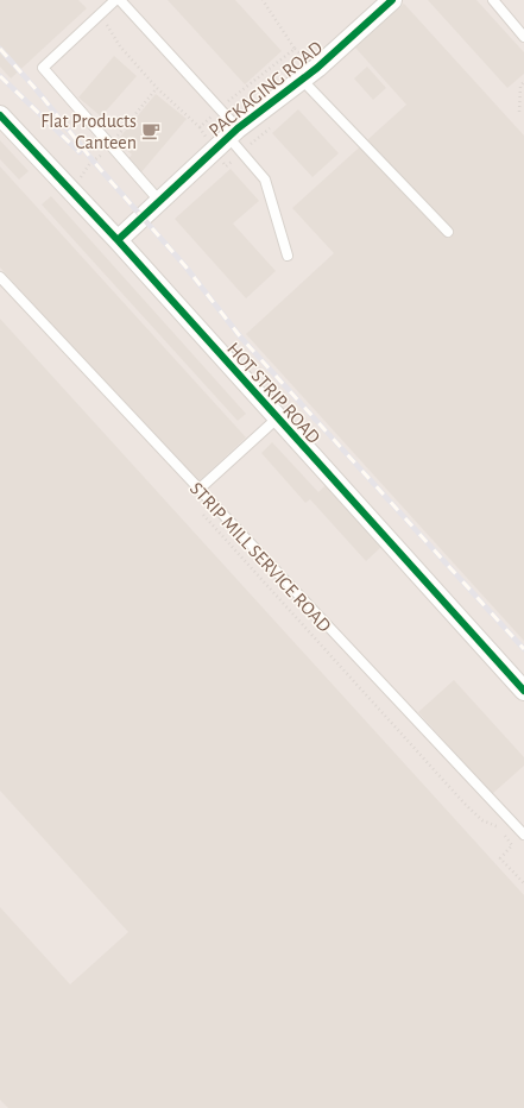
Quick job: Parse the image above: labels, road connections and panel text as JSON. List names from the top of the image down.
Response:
{
  "streets": {
    "street": ["PACKAGING ROAD", "HOT STRIP ROAD"],
    "lane": ["STRIP MILL SERVICE ROAD"]
  },
  "crossings": [
    ["PACKAGING ROAD", "HOT STRIP ROAD"]
  ],
  "places": {
    "cafe": ["Flat Products Canteen"]
  }
}
